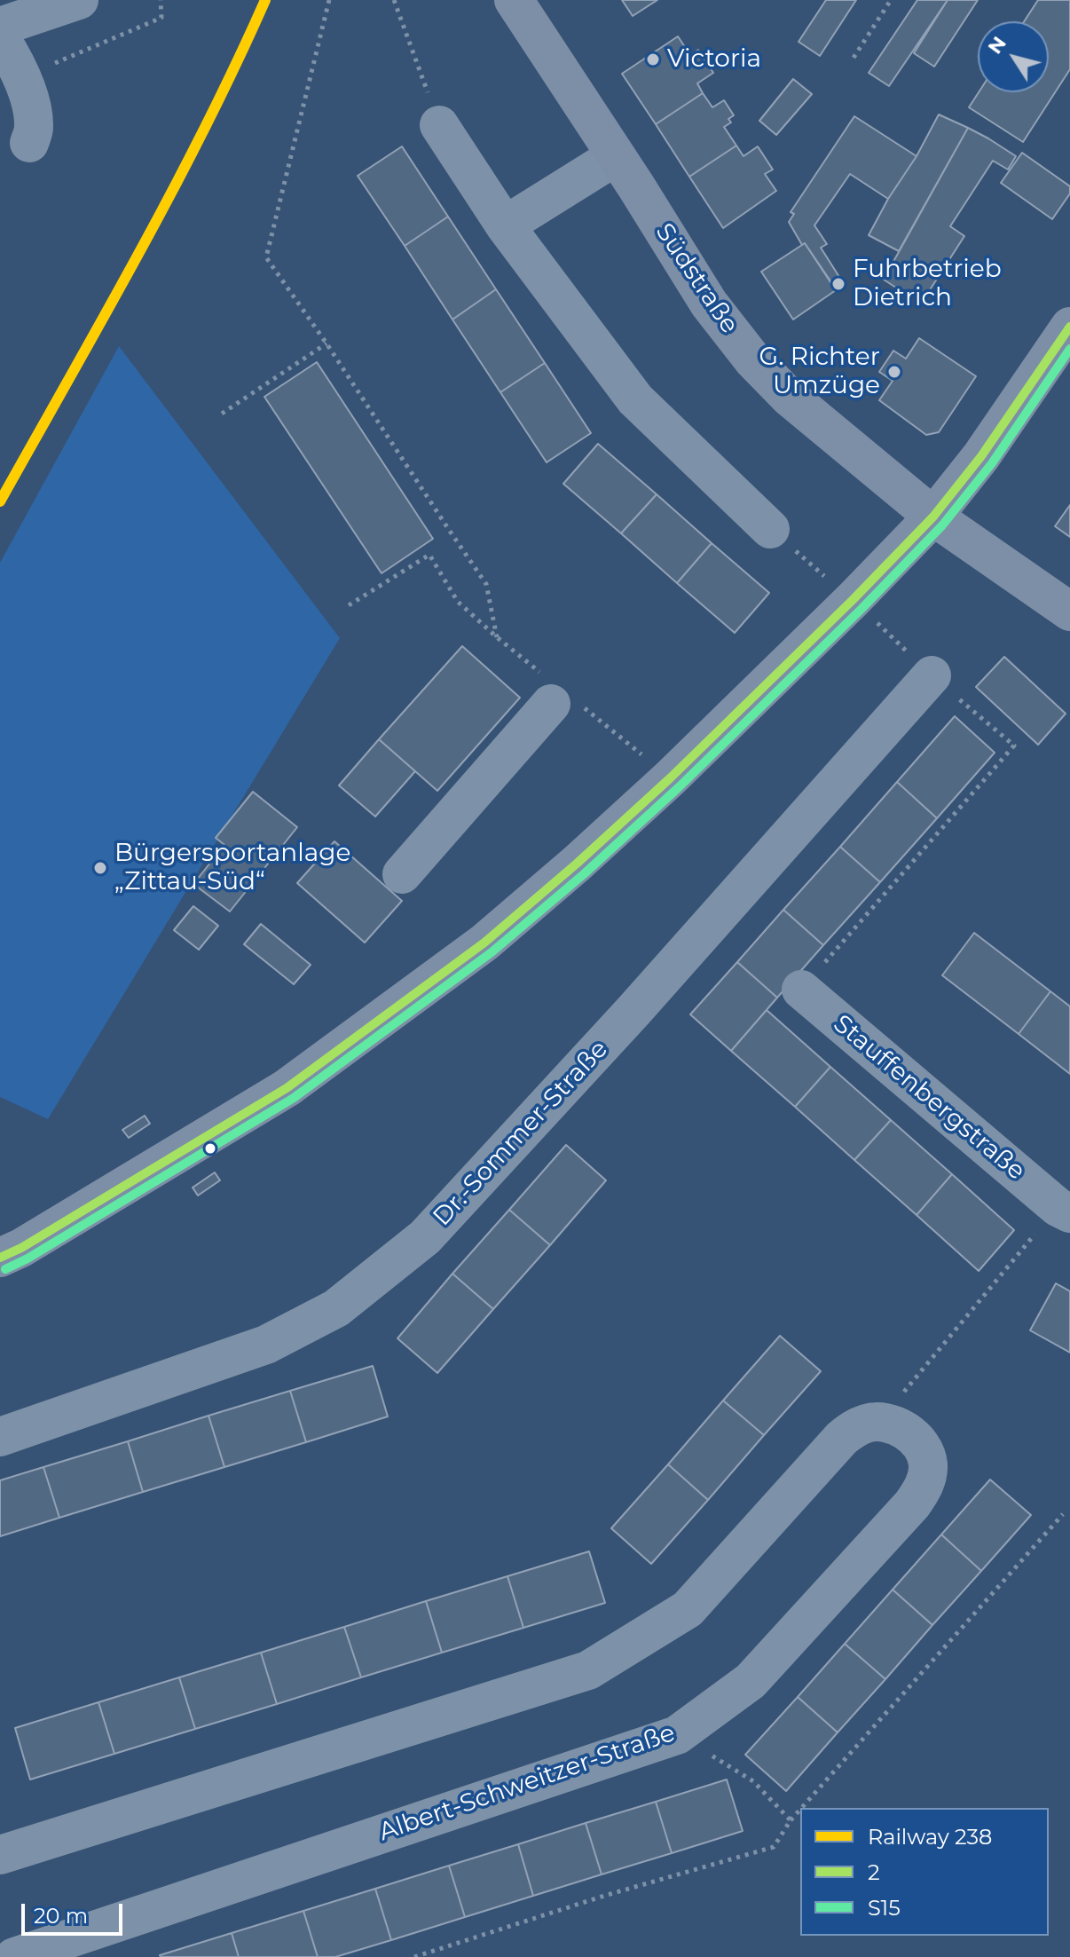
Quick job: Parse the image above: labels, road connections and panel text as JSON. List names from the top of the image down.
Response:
{
  "streets": {
    "main road": ["Südstraße"],
    "street": ["Stauffenbergstraße", "Dr.-Sommer-Straße", "Albert-Schweitzer-Straße"]
  },
  "places": [
    "Victoria",
    "Fuhrbetrieb Dietrich",
    "G. Richter Umzüge",
    "Bürgersportanlage „Zittau-Süd“"
  ],
  "lines": ["rail line 238", "transit line 2", "transit line S15"],
  "legend": ["Railway 238", "2", "S15"],
  "scale_bar": "20 m",
  "north": "top left"
}
